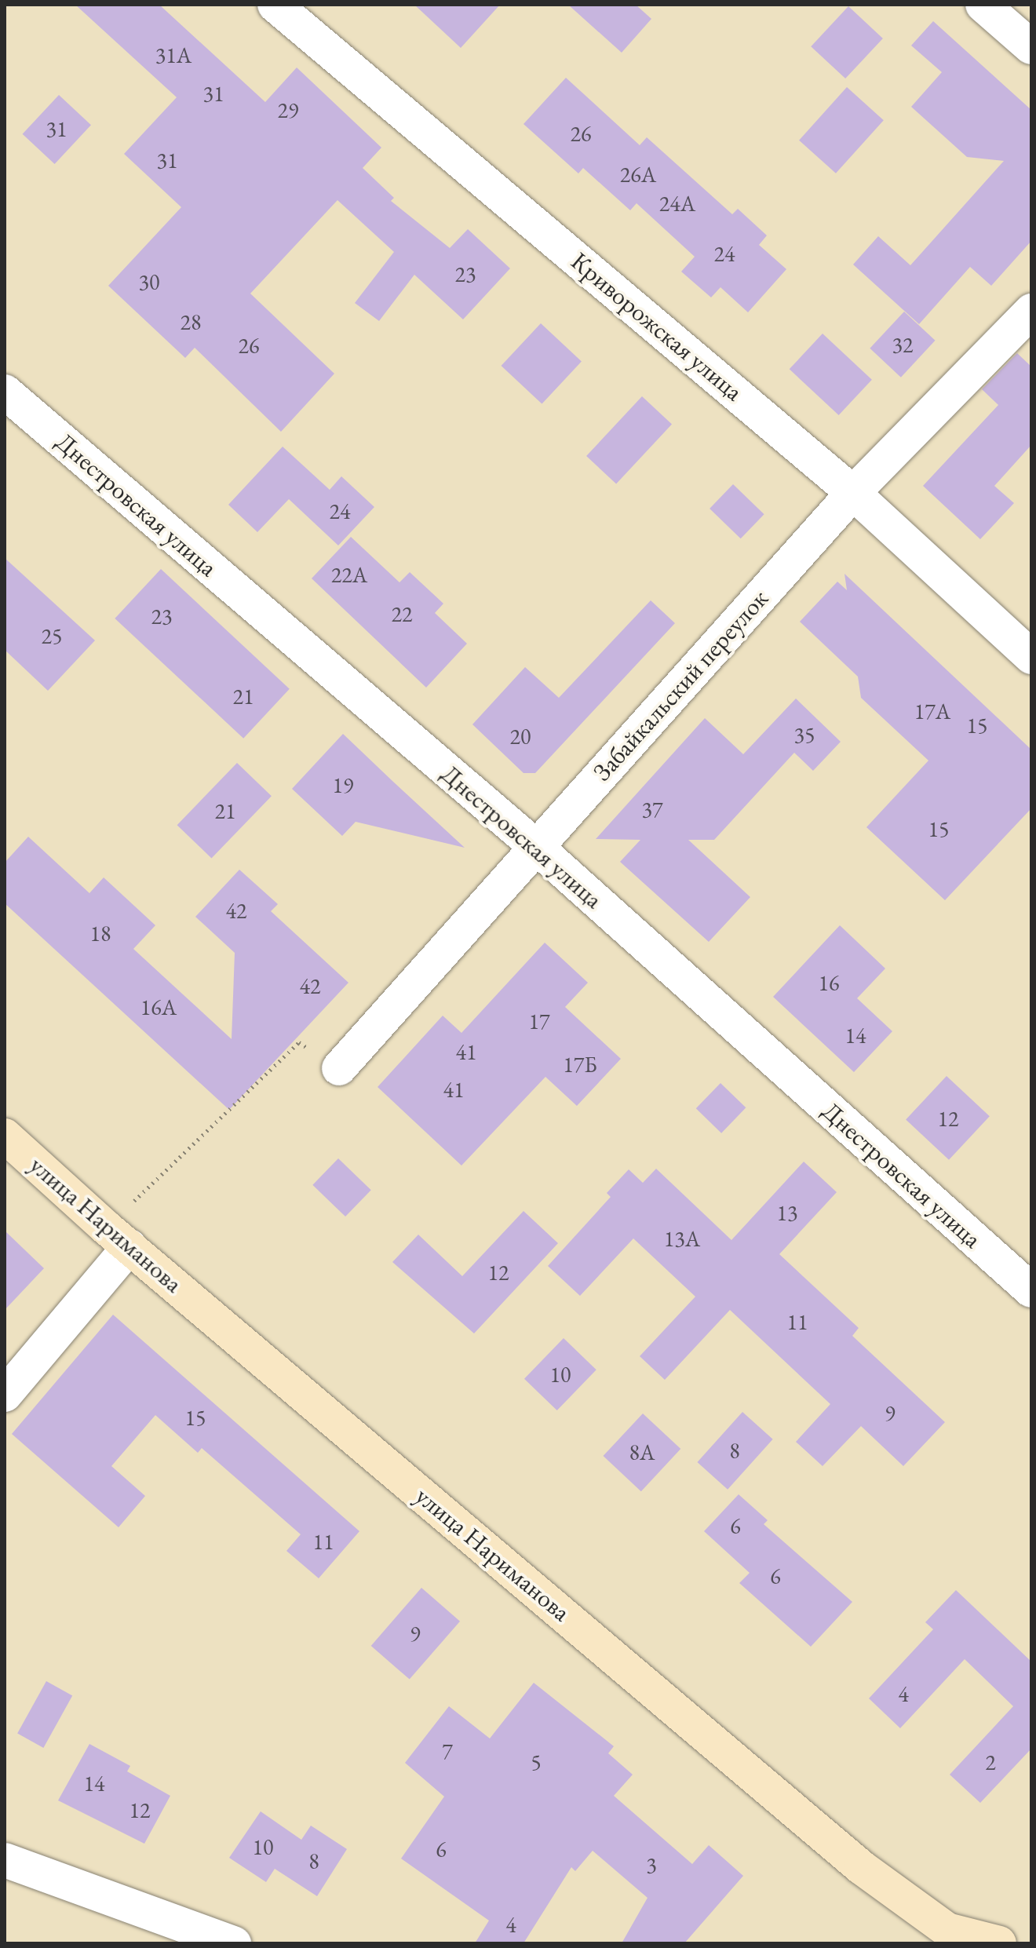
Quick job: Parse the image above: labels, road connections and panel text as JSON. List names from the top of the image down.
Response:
{
  "streets": {
    "street": [
      "Криворожская улица",
      "Днестровская улица",
      "Забайкальский переулок",
      "улица Нариманова"
    ]
  },
  "crossings": [
    ["Криворожская улица", "Забайкальский переулок"],
    ["Днестровская улица", "Забайкальский переулок"]
  ],
  "house_numbers": [
    "31А",
    "31",
    "29",
    "31",
    "26",
    "31",
    "26А",
    "24А",
    "24",
    "23",
    "30",
    "28",
    "32",
    "26",
    "24",
    "22А",
    "22",
    "23",
    "25",
    "21",
    "17А",
    "15",
    "35",
    "20",
    "19",
    "37",
    "21",
    "15",
    "42",
    "18",
    "16",
    "42",
    "16А",
    "17",
    "14",
    "41",
    "17Б",
    "41",
    "12",
    "13",
    "13А",
    "12",
    "11",
    "10",
    "9",
    "15",
    "8",
    "8А",
    "6",
    "11",
    "6",
    "9",
    "4",
    "7",
    "5",
    "2",
    "14",
    "12",
    "10",
    "6",
    "8",
    "3",
    "4"
  ]
}
